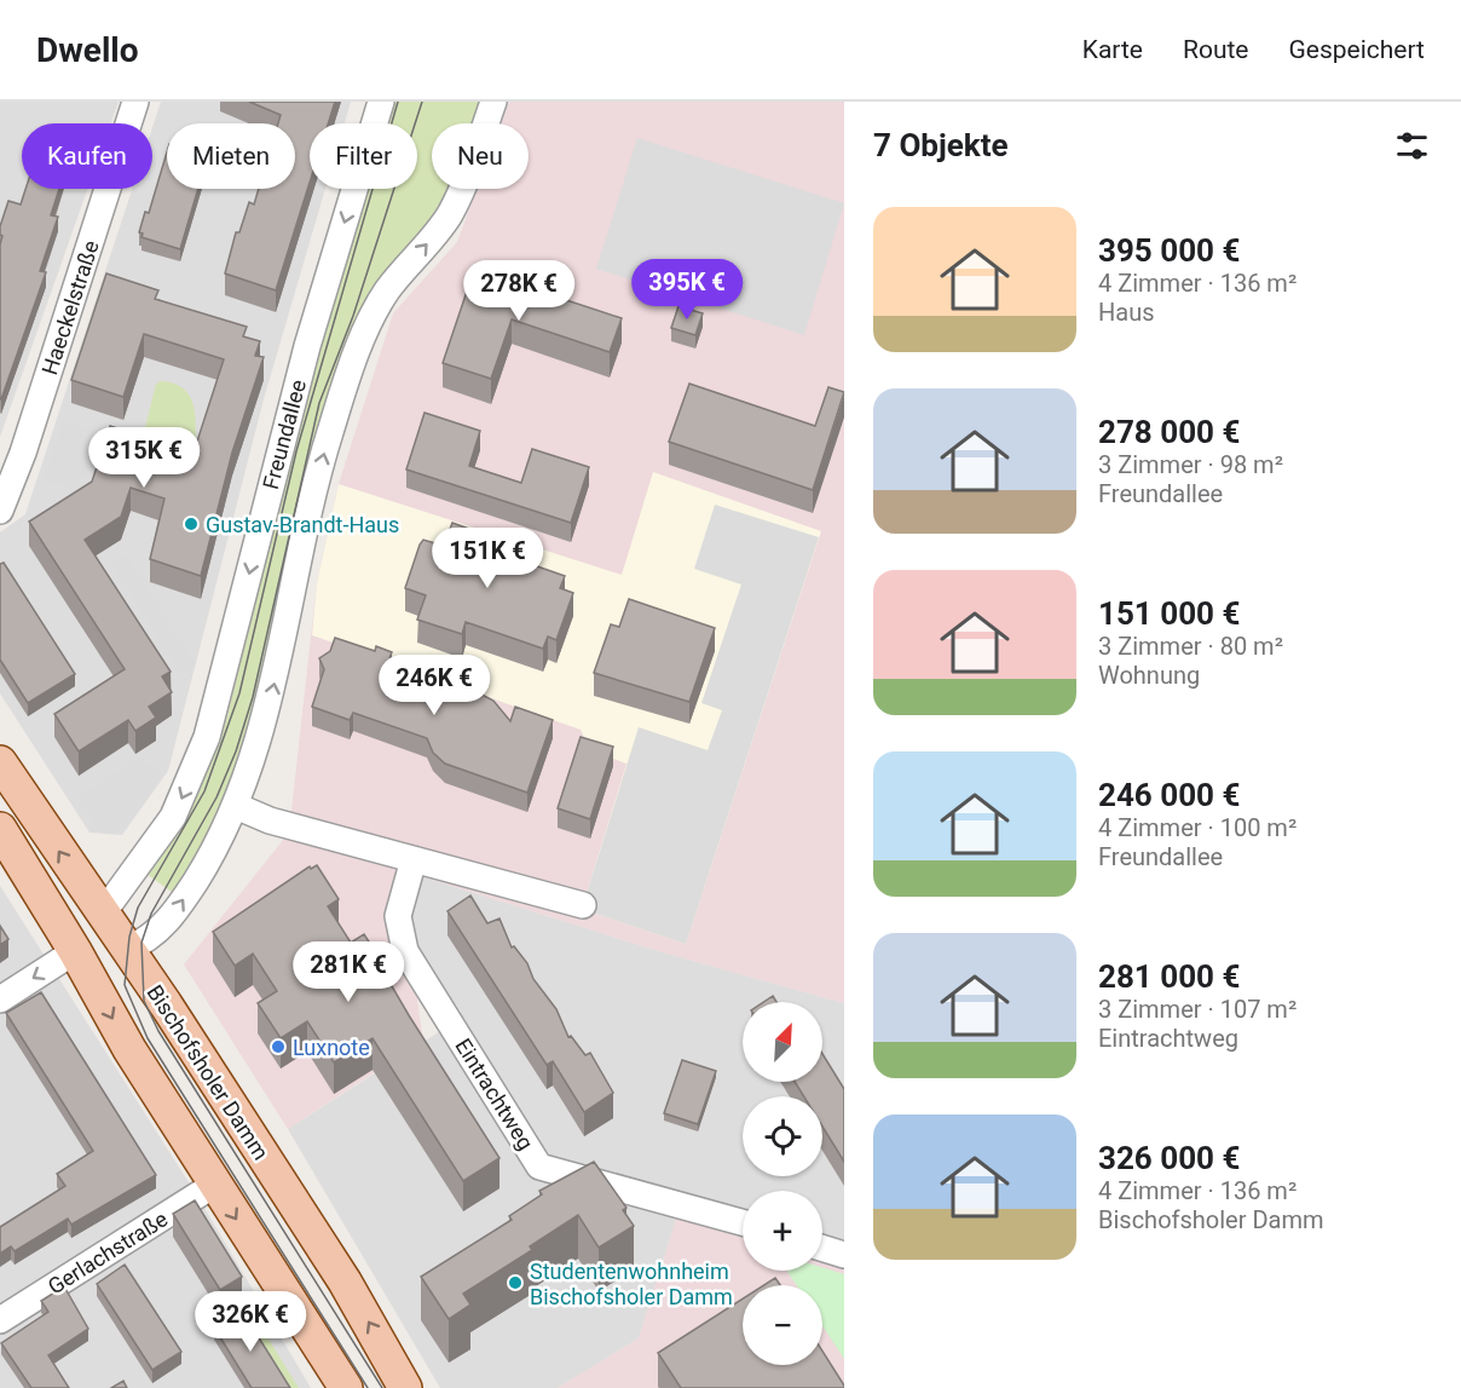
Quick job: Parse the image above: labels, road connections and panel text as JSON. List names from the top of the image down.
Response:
{
  "streets": {
    "main road": ["Bischofsholer Damm"],
    "street": [
      "Haeckelstraße",
      "Freundallee",
      "Eintrachtweg",
      "Gerlachstraße"
    ]
  },
  "crossings": [
    ["Freundallee", "Bischofsholer Damm"]
  ],
  "places": ["Gustav-Brandt-Haus", "Luxnote", "Studentenwohnheim Bischofsholer Damm"],
  "north": "top right",
  "page": {
    "header": "Dwello",
    "nav": ["Karte", "Route", "Gespeichert"],
    "heading": "7 Objekte",
    "chip": [
      "Kaufen",
      "Mieten",
      "Filter",
      "Neu"
    ],
    "list": [
      {
        "name": "395 000 €",
        "note": "4 Zimmer · 136 m² · Haus"
      },
      {
        "name": "278 000 €",
        "note": "3 Zimmer · 98 m² · Freundallee"
      },
      {
        "name": "151 000 €",
        "note": "3 Zimmer · 80 m² · Wohnung"
      },
      {
        "name": "246 000 €",
        "note": "4 Zimmer · 100 m² · Freundallee"
      },
      {
        "name": "281 000 €",
        "note": "3 Zimmer · 107 m² · Eintrachtweg"
      },
      {
        "name": "326 000 €",
        "note": "4 Zimmer · 136 m² · Bischofsholer Damm"
      }
    ],
    "price": [
      "395K €",
      "278K €",
      "315K €",
      "151K €",
      "246K €",
      "281K €",
      "326K €"
    ],
    "map_buttons": ["+", "−"]
  }
}
